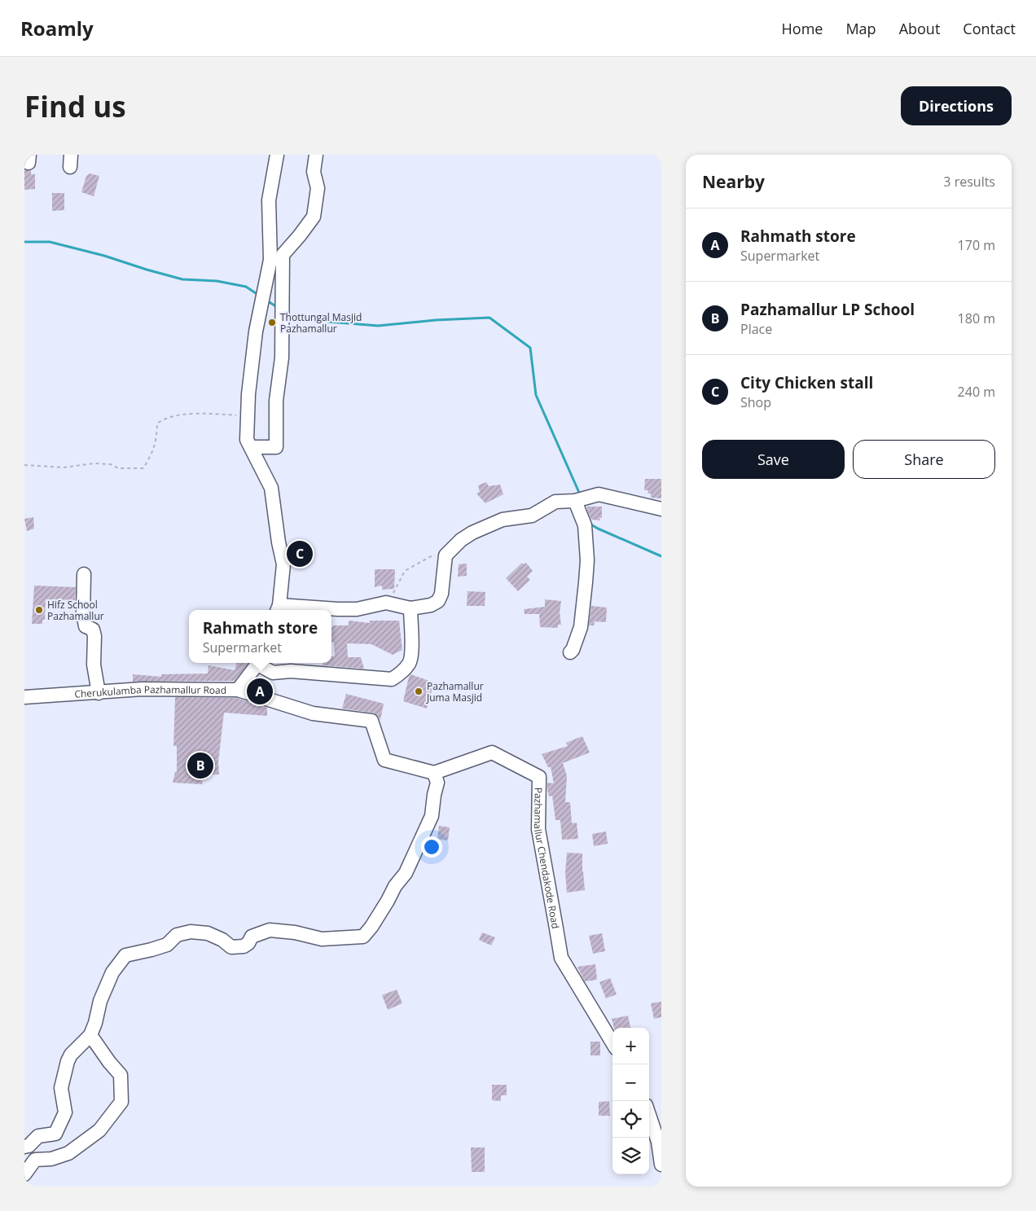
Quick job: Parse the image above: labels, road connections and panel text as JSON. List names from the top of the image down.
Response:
{
  "streets": {
    "street": ["Cherukulamba Pazhamallur Road", "Pazhamallur Chendakode Road"]
  },
  "places": ["Thottungal Masjid Pazhamallur", "Hifz School Pazhamallur", "Pazhamallur Juma Masjid"],
  "page": {
    "header": "Roamly",
    "nav": [
      "Home",
      "Map",
      "About",
      "Contact"
    ],
    "buttons": [
      "Directions",
      ["Save", "Share"]
    ],
    "title": "Find us",
    "heading": ["Nearby", "3 results"],
    "list": [
      {
        "mark": "A",
        "name": "Rahmath store",
        "note": "Supermarket",
        "value": "170 m"
      },
      {
        "mark": "B",
        "name": "Pazhamallur LP School",
        "note": "Place",
        "value": "180 m"
      },
      {
        "mark": "C",
        "name": "City Chicken stall",
        "note": "Shop",
        "value": "240 m"
      }
    ],
    "pins": ["C", "A", "B"],
    "popup": ["Rahmath store", "Supermarket"],
    "map_buttons": ["+", "−"]
  }
}
